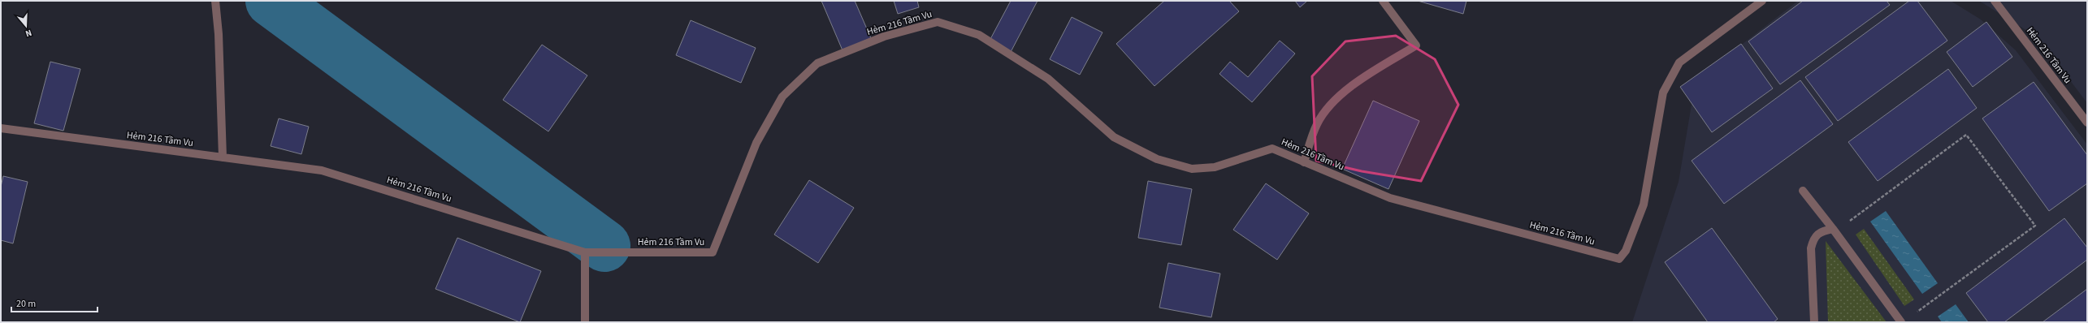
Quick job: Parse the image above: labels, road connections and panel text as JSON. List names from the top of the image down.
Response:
{
  "streets": {
    "street": ["Hẻm 216 Tầm Vu"]
  },
  "scale_bar": "20 m",
  "north": "bottom"
}
